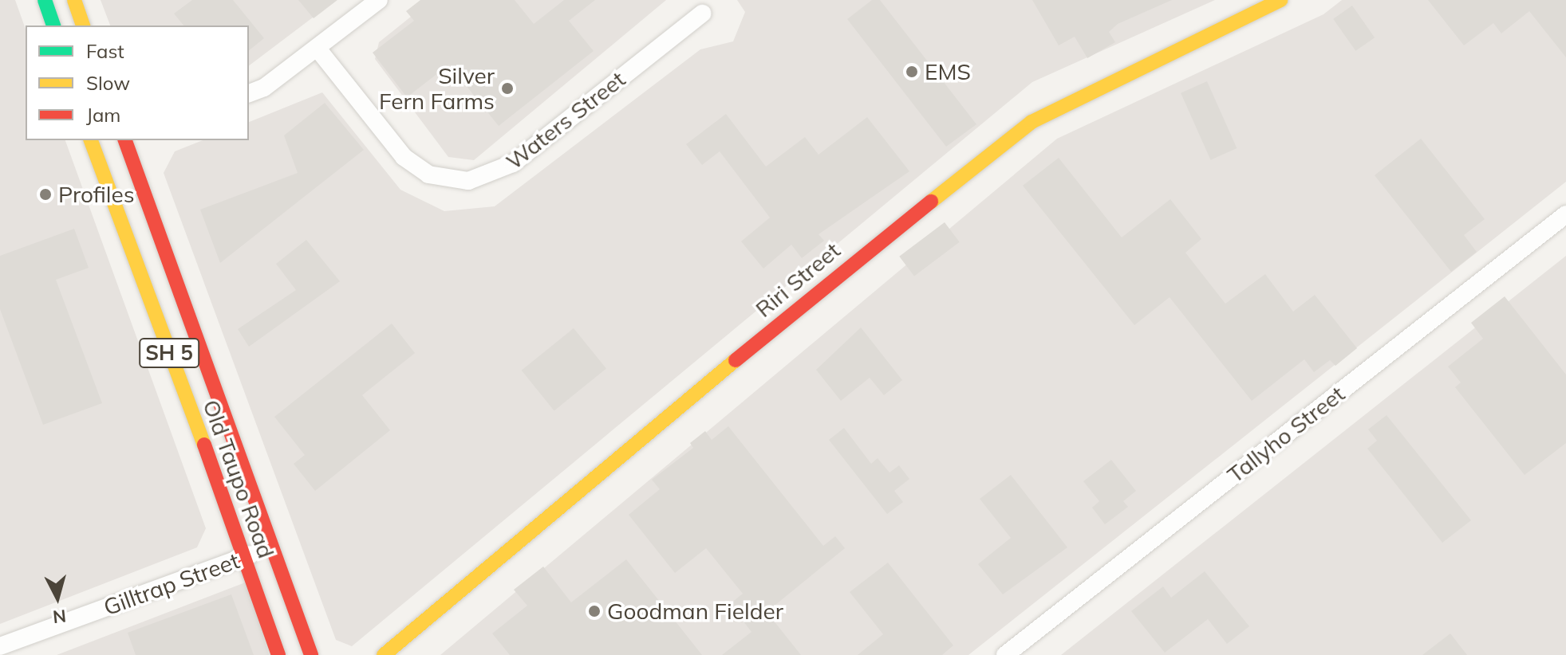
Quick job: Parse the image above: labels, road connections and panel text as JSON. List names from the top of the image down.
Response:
{
  "streets": {
    "main road": ["Riri Street", "SH 5", "Old Taupo Road"],
    "street": ["Waters Street", "Tallyho Street", "Gilltrap Street"]
  },
  "crossings": [
    ["Old Taupo Road", "Gilltrap Street"]
  ],
  "places": [
    "EMS",
    "Silver Fern Farms",
    "Profiles",
    "Goodman Fielder"
  ],
  "legend": ["Fast", "Slow", "Jam"],
  "north": "bottom"
}
